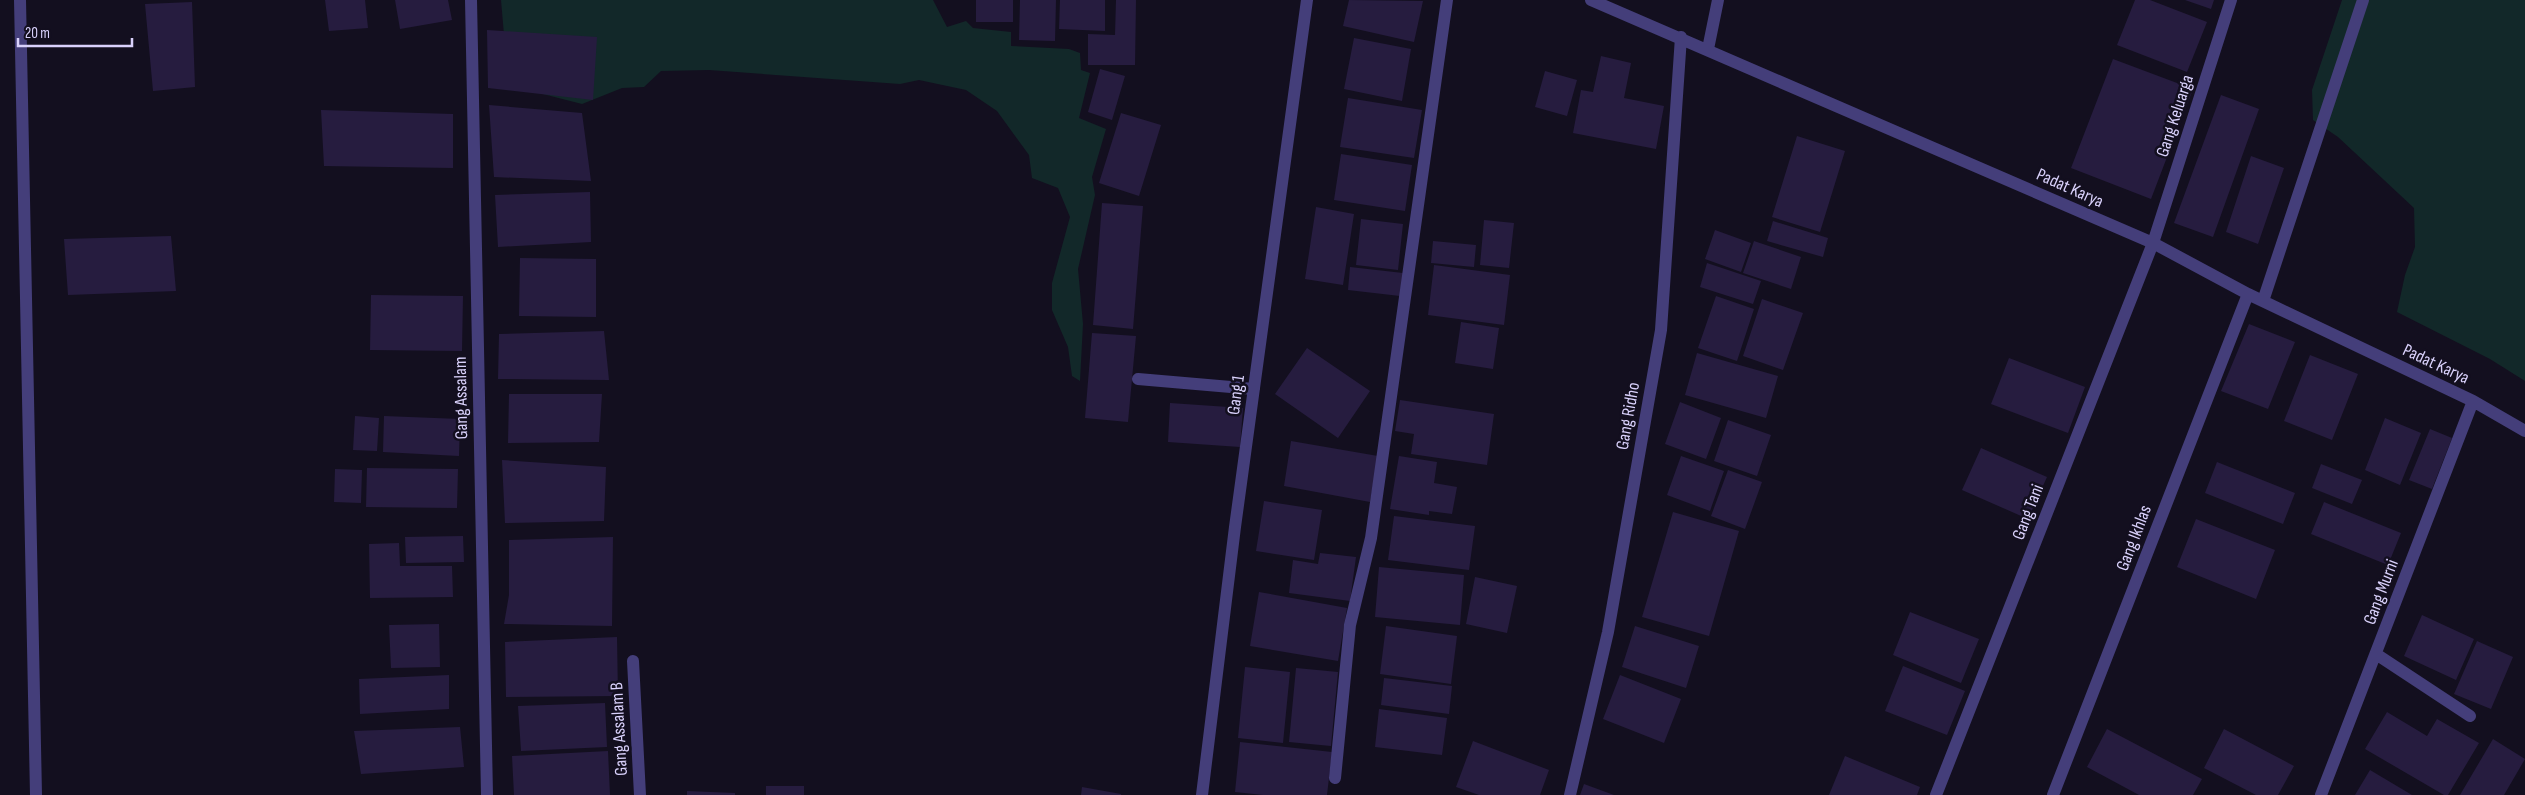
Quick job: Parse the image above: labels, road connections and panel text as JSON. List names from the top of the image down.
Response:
{
  "streets": {
    "street": [
      "Gang Keluarga",
      "Padat Karya",
      "Gang 1",
      "Gang Assalam",
      "Gang Ridho",
      "Gang Tani",
      "Gang Ikhlas",
      "Gang Murni",
      "Gang Assalam B"
    ]
  },
  "crossings": [
    ["Gang Keluarga", "Padat Karya"],
    ["Gang Keluarga", "Gang Tani"],
    ["Padat Karya", "Gang Ridho"],
    ["Padat Karya", "Gang Tani"],
    ["Padat Karya", "Gang Ikhlas"],
    ["Padat Karya", "Gang Murni"]
  ],
  "scale_bar": "20 m"
}
